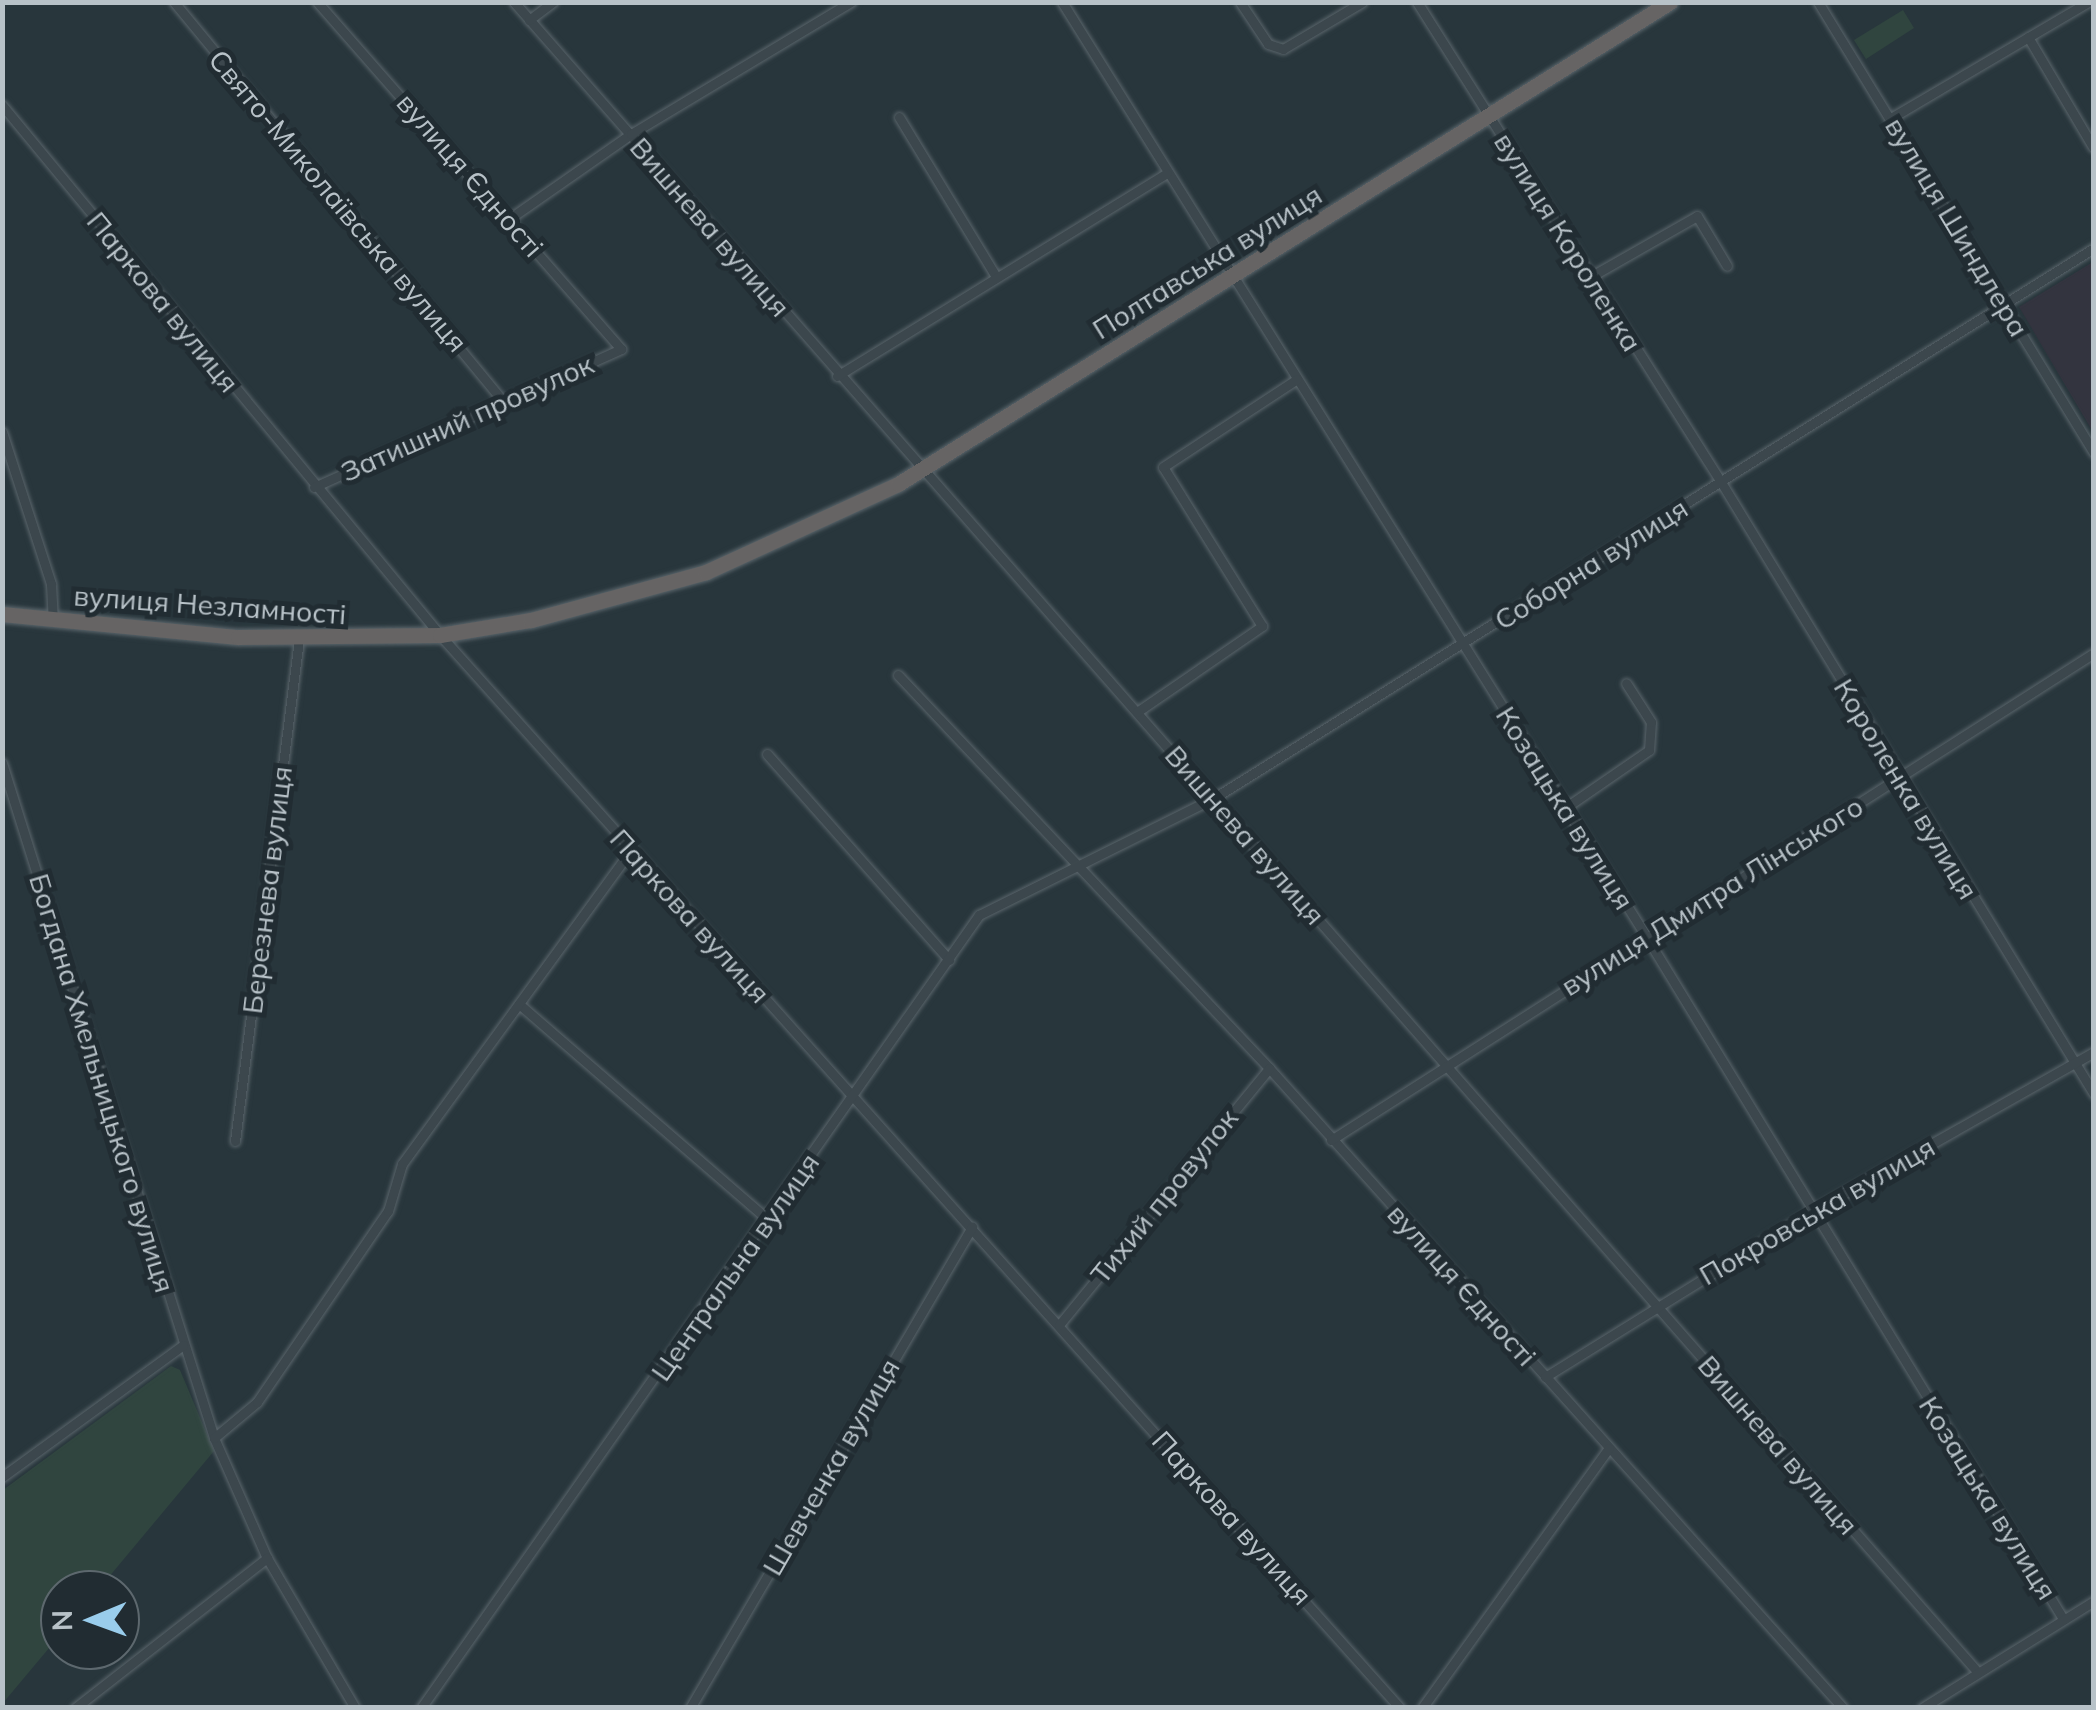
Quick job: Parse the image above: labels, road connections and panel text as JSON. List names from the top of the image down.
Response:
{
  "streets": {
    "highway": ["Полтавська вулиця", "вулиця Незламності"],
    "street": [
      "вулиця Єдності",
      "Свято-Миколаївська вулиця",
      "Вишнева вулиця",
      "вулиця Шиндлера",
      "вулиця Короленка",
      "Паркова вулиця",
      "Затишний провулок",
      "Соборна вулиця",
      "Короленка вулиця",
      "Козацька вулиця",
      "Березнева вулиця",
      "вулиця Дмитра Лінського",
      "Богдана Хмельницького вулиця",
      "Тихий провулок",
      "Покровська вулиця",
      "Центральна вулиця",
      "Шевченка вулиця"
    ]
  },
  "crossings": [
    ["вулиця Єдності", "Затишний провулок"],
    ["вулиця Єдності", "Соборна вулиця"],
    ["вулиця Єдності", "вулиця Дмитра Лінського"],
    ["вулиця Єдності", "Тихий провулок"],
    ["вулиця Єдності", "Покровська вулиця"],
    ["вулиця Єдності", "Центральна вулиця"],
    ["Свято-Миколаївська вулиця", "Затишний провулок"],
    ["Вишнева вулиця", "Полтавська вулиця"],
    ["Вишнева вулиця", "Соборна вулиця"],
    ["Вишнева вулиця", "вулиця Дмитра Лінського"],
    ["Вишнева вулиця", "Покровська вулиця"],
    ["вулиця Шиндлера", "Соборна вулиця"],
    ["вулиця Короленка", "Полтавська вулиця"],
    ["вулиця Короленка", "Соборна вулиця"],
    ["вулиця Короленка", "Короленка вулиця"],
    ["Полтавська вулиця", "вулиця Незламності"],
    ["Полтавська вулиця", "Козацька вулиця"],
    ["Паркова вулиця", "Затишний провулок"],
    ["Паркова вулиця", "вулиця Незламності"],
    ["Паркова вулиця", "Тихий провулок"],
    ["Паркова вулиця", "Центральна вулиця"],
    ["Паркова вулиця", "Шевченка вулиця"],
    ["Соборна вулиця", "Короленка вулиця"],
    ["Соборна вулиця", "Козацька вулиця"],
    ["Соборна вулиця", "Центральна вулиця"],
    ["вулиця Незламності", "Березнева вулиця"],
    ["Короленка вулиця", "вулиця Дмитра Лінського"],
    ["Короленка вулиця", "Покровська вулиця"],
    ["Козацька вулиця", "вулиця Дмитра Лінського"],
    ["Козацька вулиця", "Покровська вулиця"]
  ],
  "north": "left"
}
